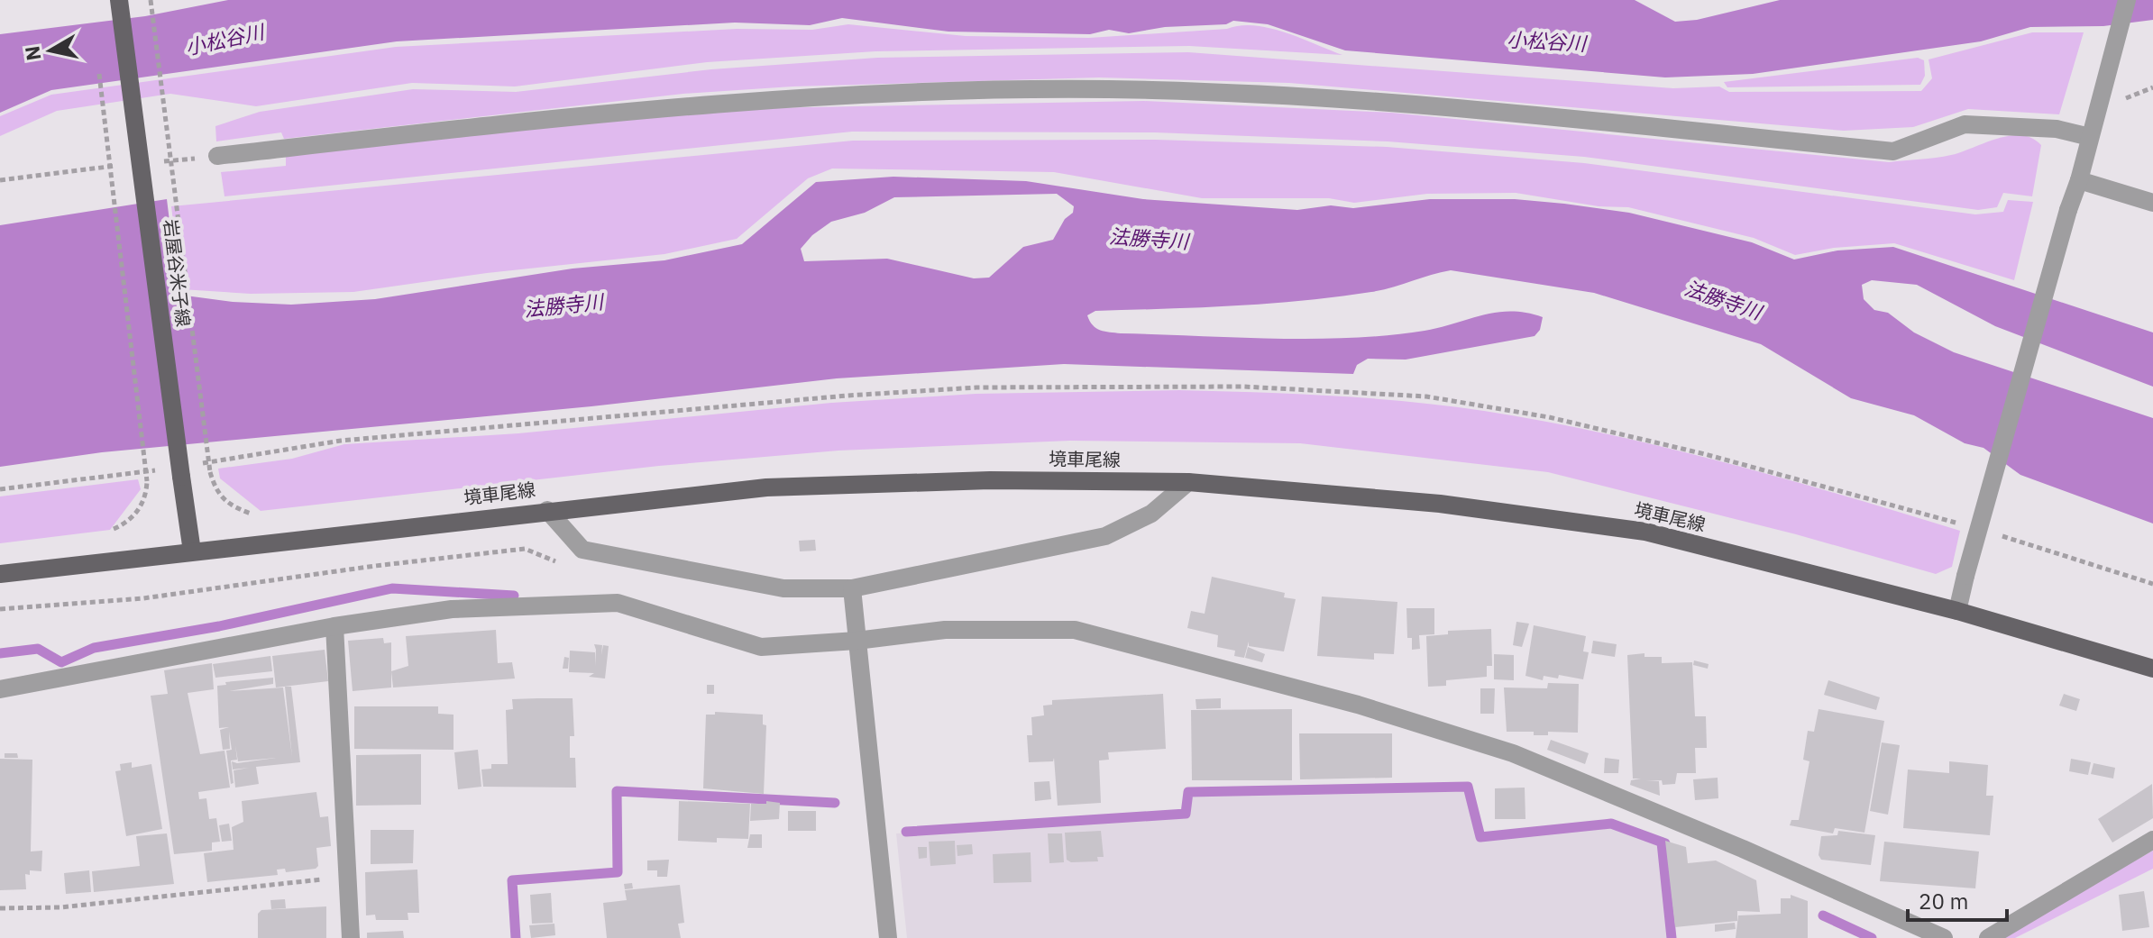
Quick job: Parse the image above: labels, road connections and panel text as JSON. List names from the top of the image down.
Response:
{
  "streets": {
    "main road": ["岩屋谷米子線", "境車尾線"]
  },
  "crossings": [
    ["岩屋谷米子線", "境車尾線"]
  ],
  "water": ["小松谷川", "法勝寺川"],
  "scale_bar": "20 m",
  "north": "left"
}
